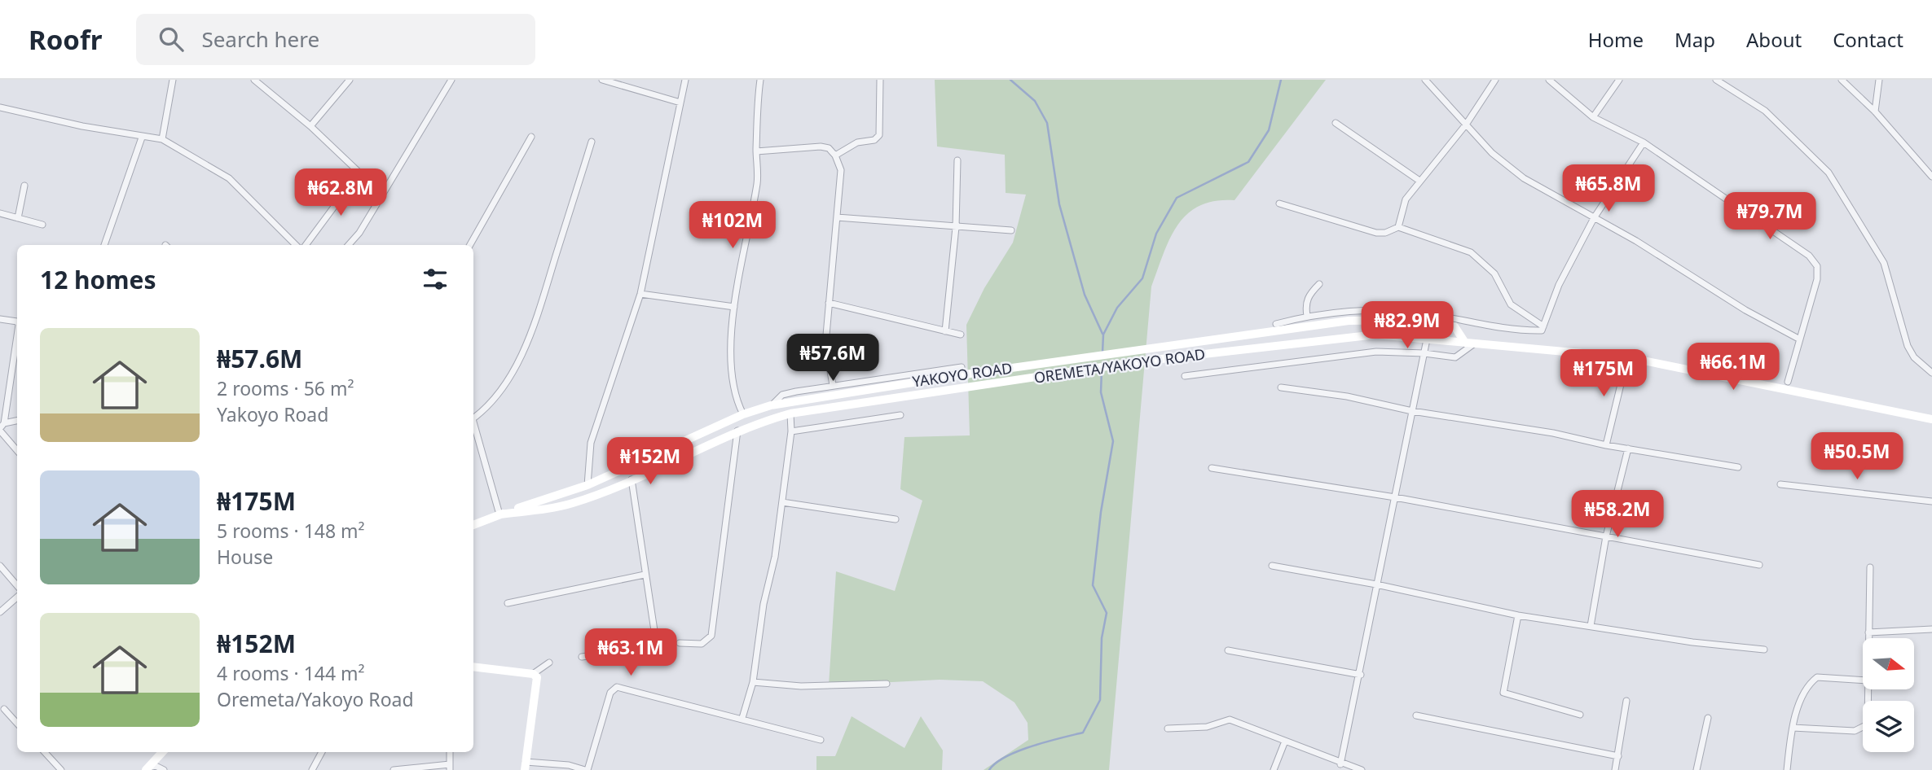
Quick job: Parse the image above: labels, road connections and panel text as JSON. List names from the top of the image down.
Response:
{
  "streets": {
    "main road": ["OREMETA/YAKOYO ROAD", "YAKOYO ROAD"]
  },
  "crossings": [
    ["OREMETA/YAKOYO ROAD", "YAKOYO ROAD"]
  ],
  "north": "right",
  "page": {
    "header": "Roofr",
    "search": "Search here",
    "nav": [
      "Home",
      "Map",
      "About",
      "Contact"
    ],
    "price": [
      "₦65.8M",
      "₦62.8M",
      "₦79.7M",
      "₦102M",
      "₦82.9M",
      "₦57.6M",
      "₦66.1M",
      "₦175M",
      "₦50.5M",
      "₦152M",
      "₦58.2M",
      "₦63.1M"
    ],
    "heading": "12 homes",
    "list": [
      {
        "name": "₦57.6M",
        "note": "2 rooms · 56 m² · Yakoyo Road"
      },
      {
        "name": "₦175M",
        "note": "5 rooms · 148 m² · House"
      },
      {
        "name": "₦152M",
        "note": "4 rooms · 144 m² · Oremeta/Yakoyo Road"
      }
    ]
  }
}
